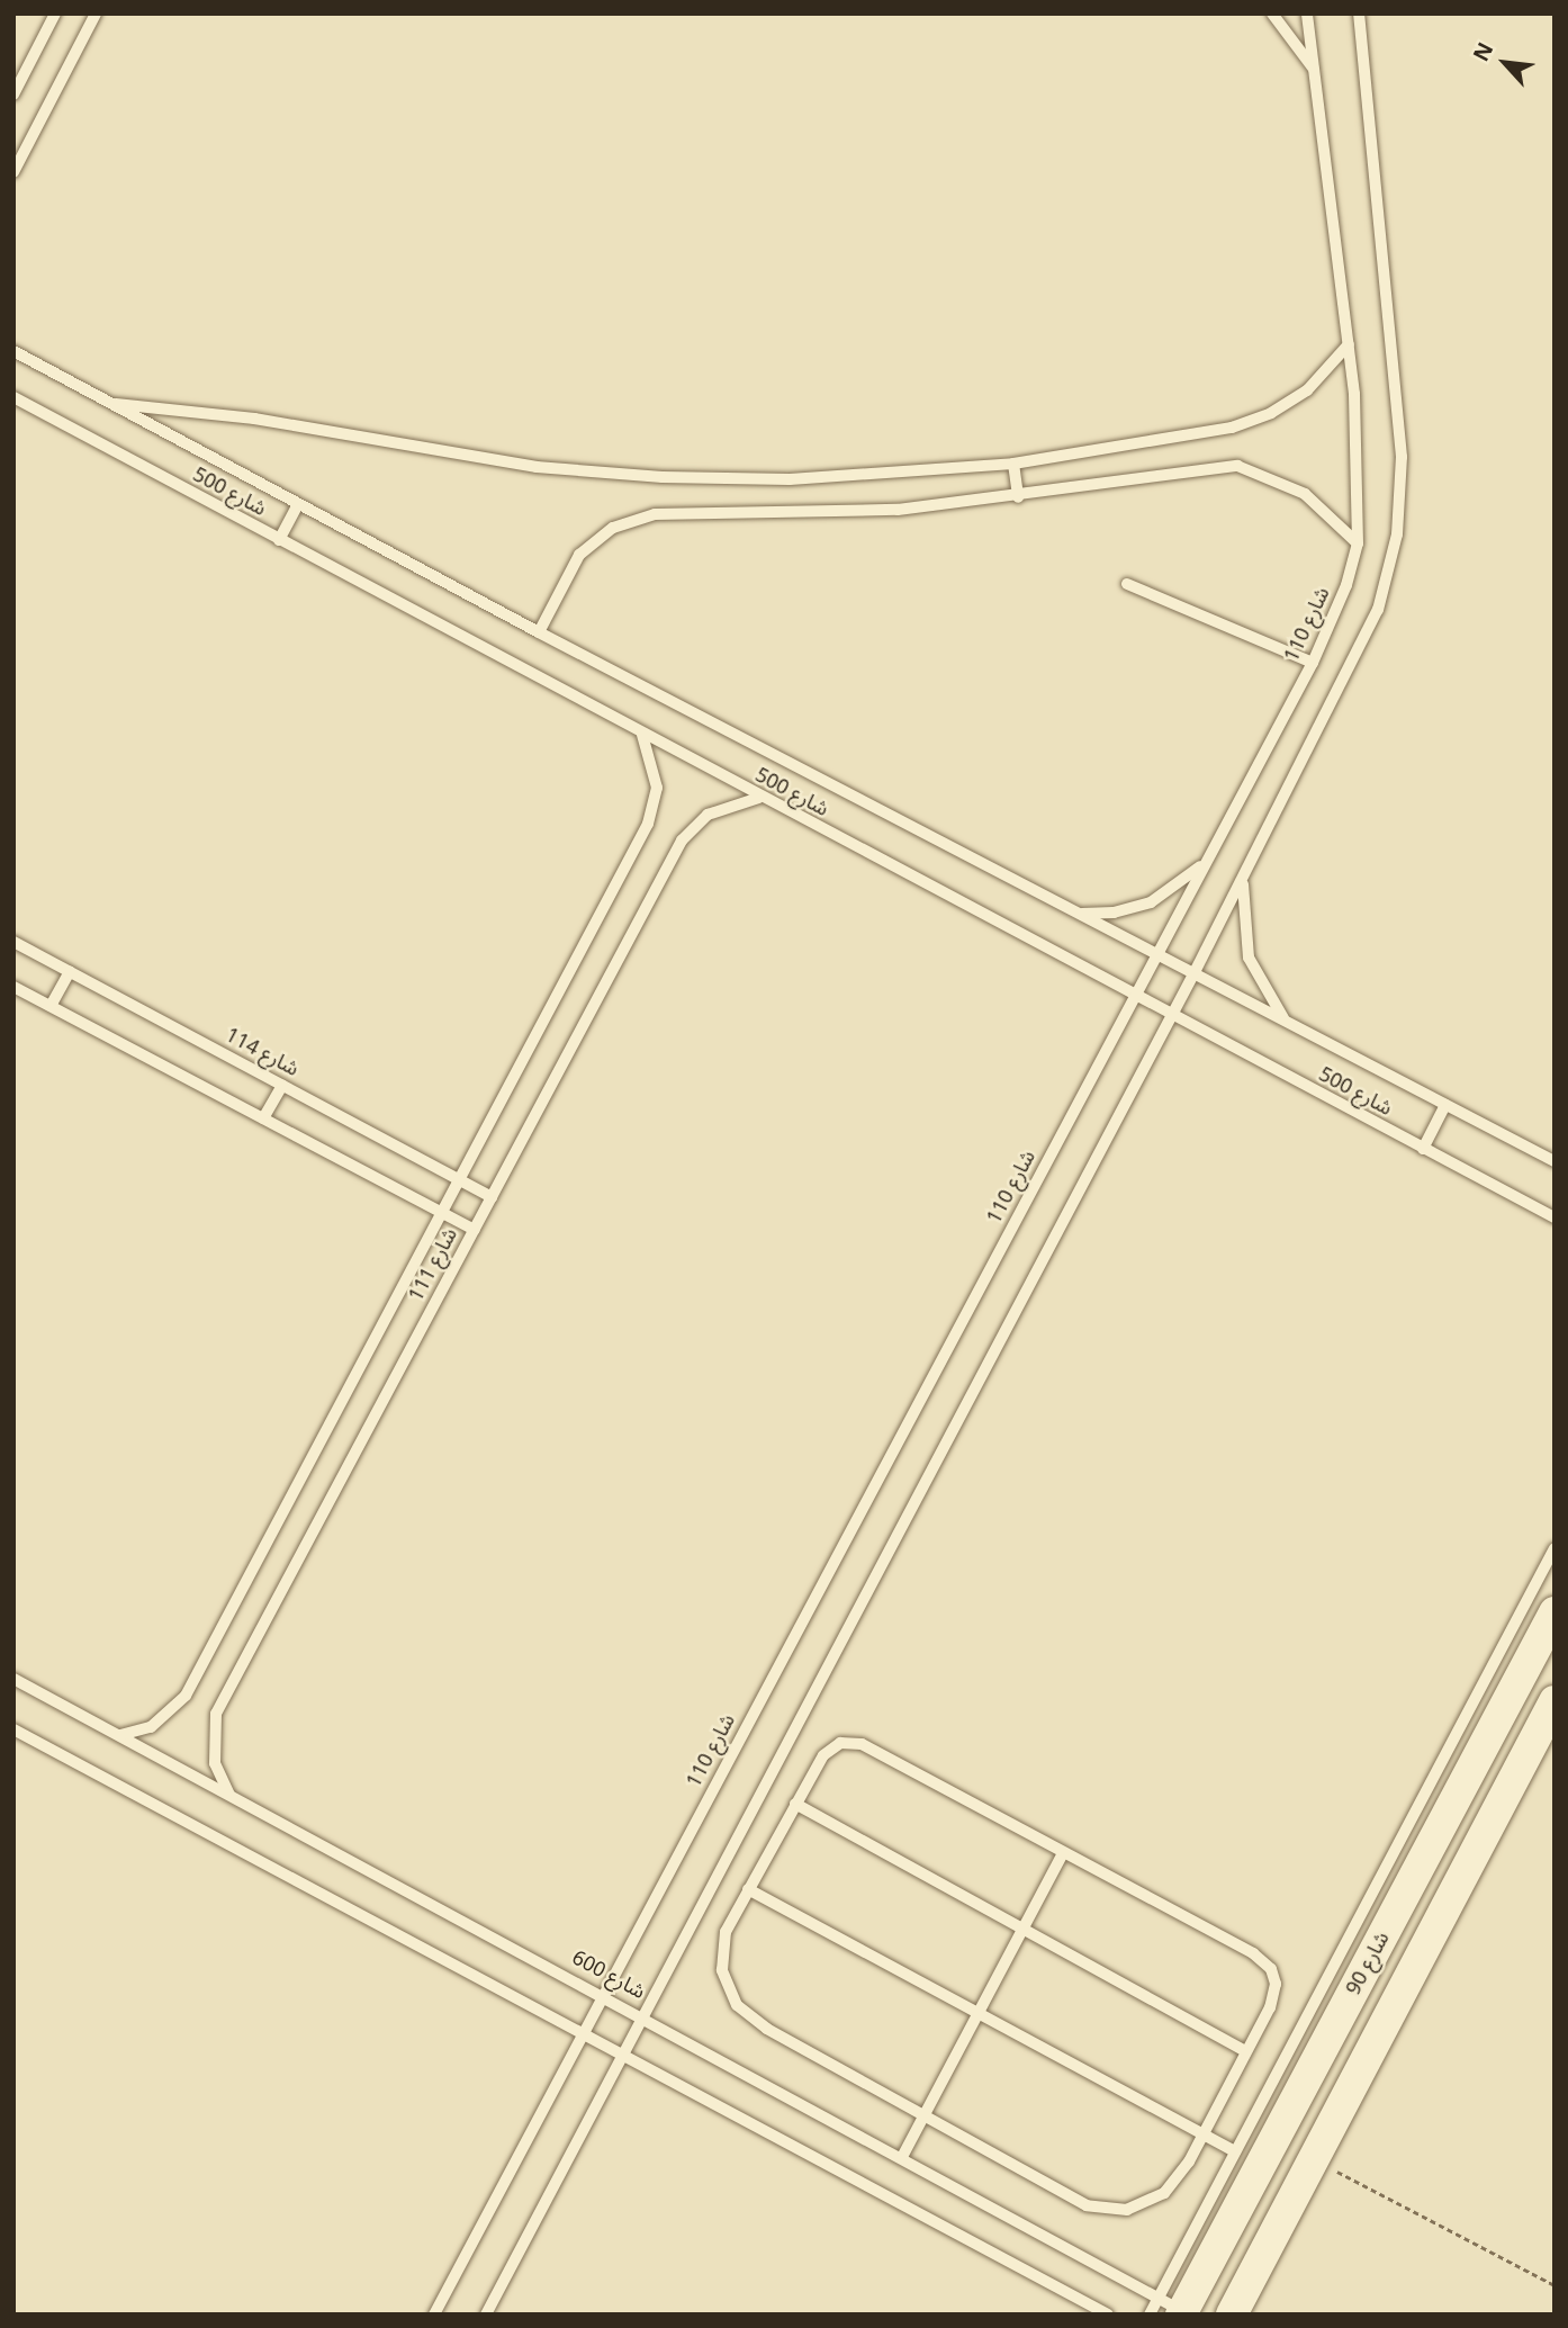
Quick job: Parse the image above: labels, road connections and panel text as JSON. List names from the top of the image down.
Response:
{
  "streets": {
    "street": ["شارع 90"],
    "lane": [
      "شارع 500",
      "شارع 110",
      "شارع 114",
      "شارع 111",
      "شارع 600"
    ]
  },
  "crossings": [
    ["شارع 500", "شارع 110"],
    ["شارع 500", "شارع 111"],
    ["شارع 110", "شارع 600"],
    ["شارع 114", "شارع 111"],
    ["شارع 111", "شارع 600"],
    ["شارع 90", "شارع 600"]
  ],
  "north": "top left"
}
